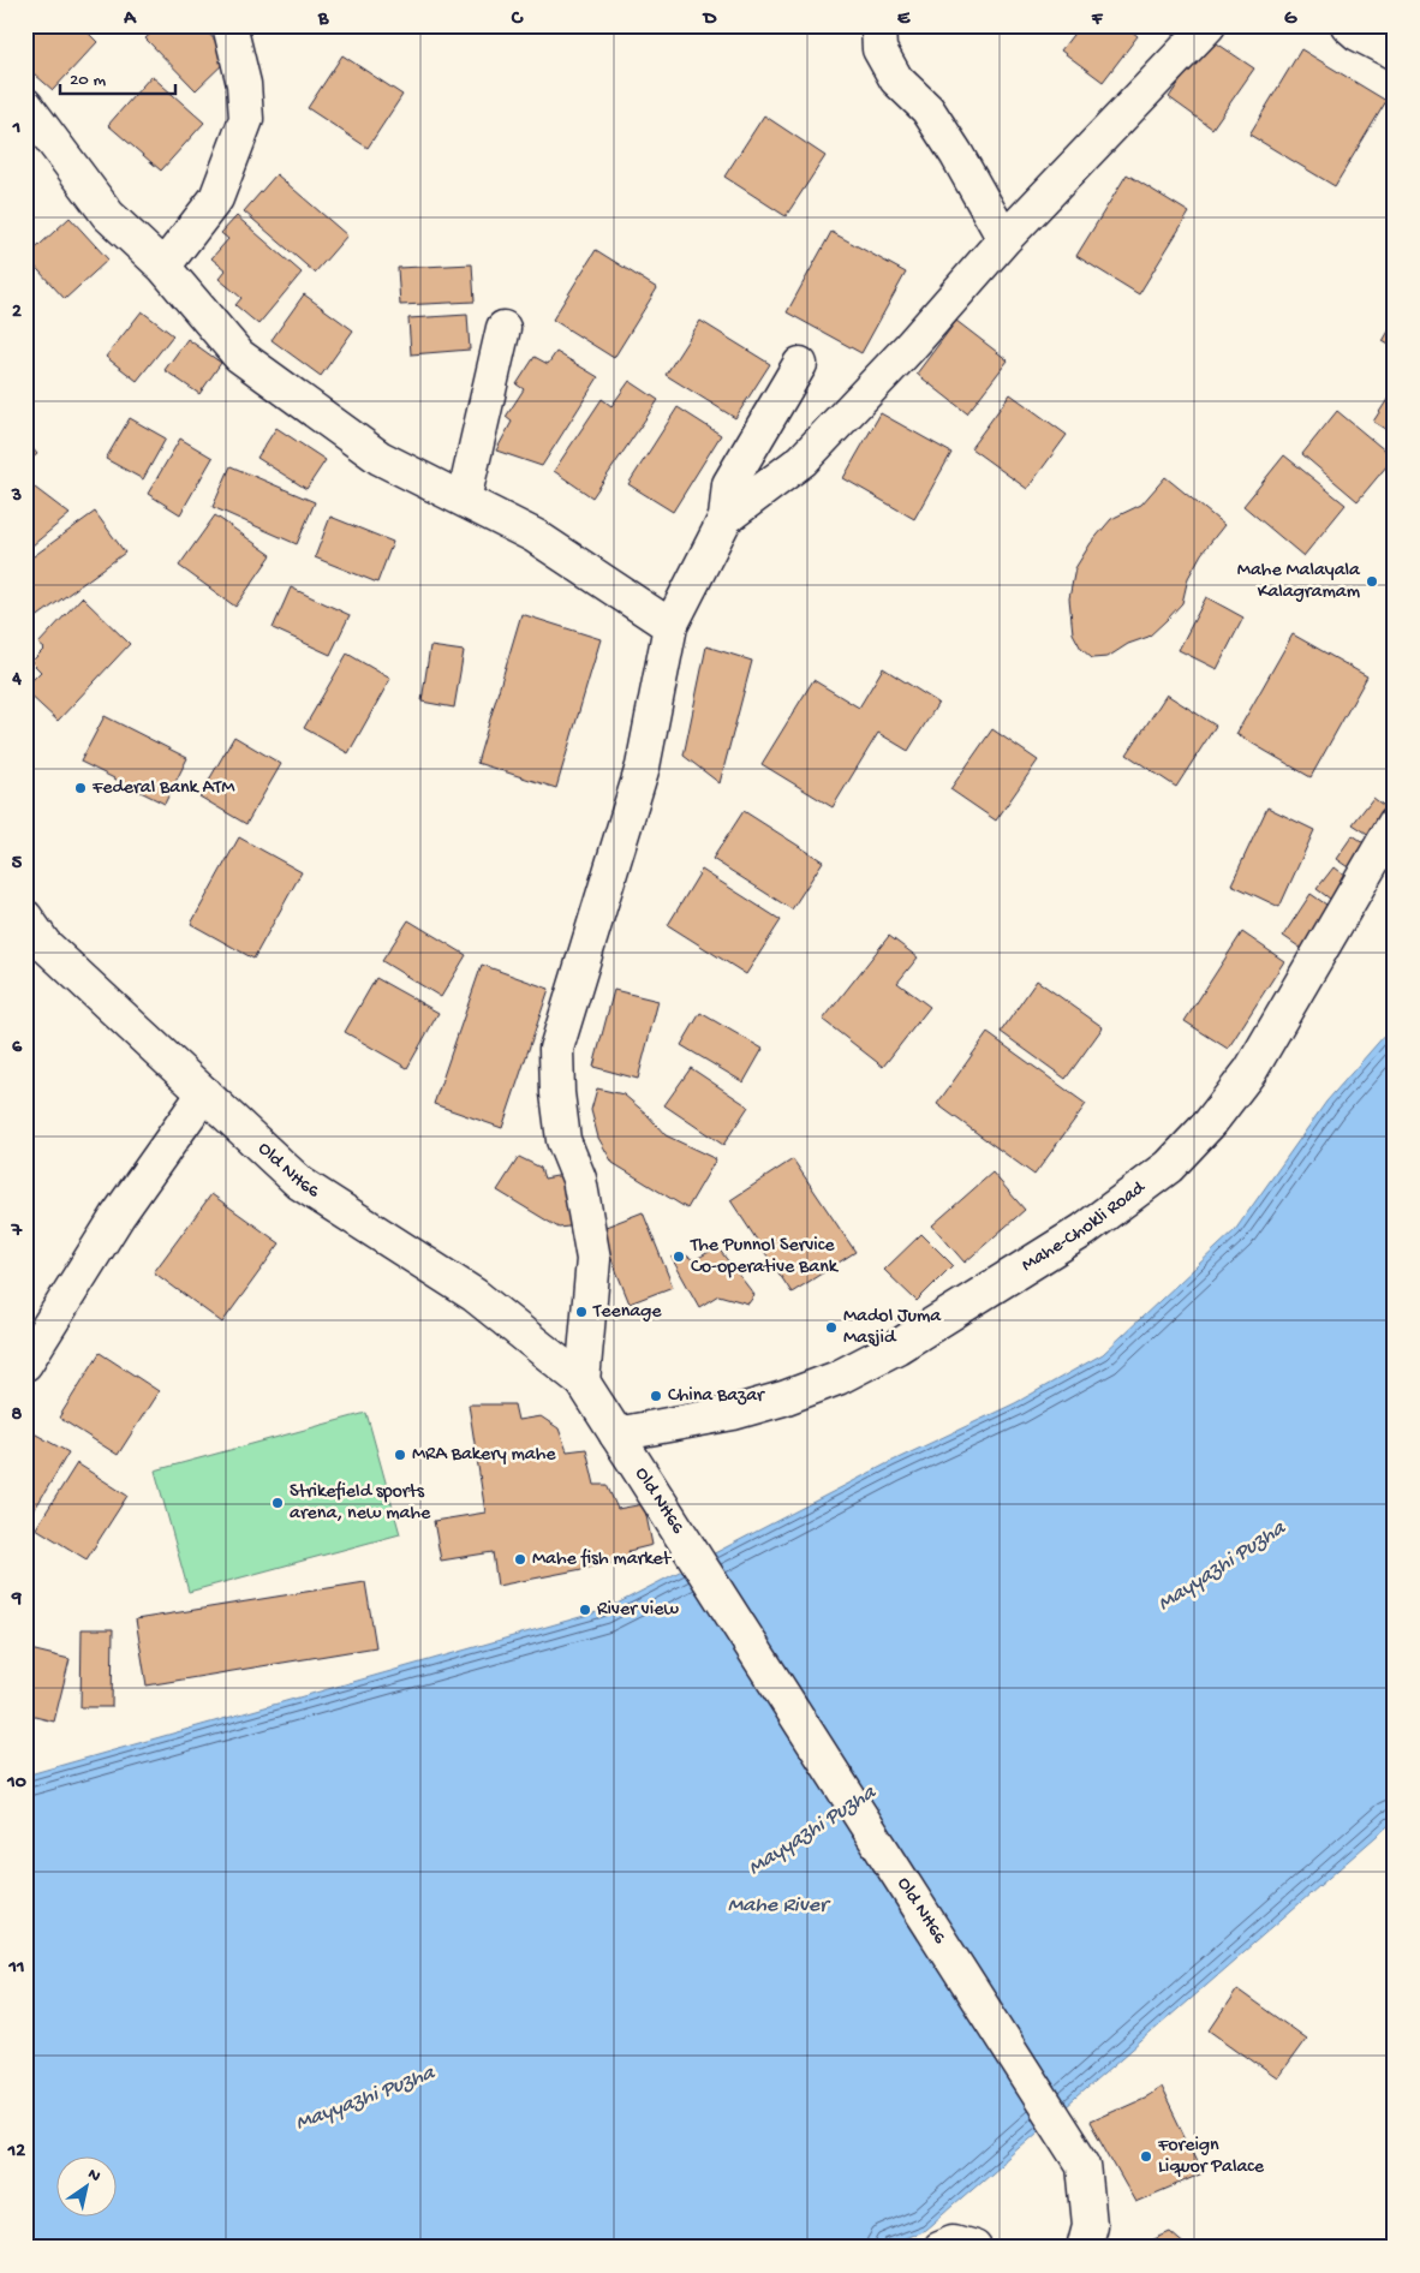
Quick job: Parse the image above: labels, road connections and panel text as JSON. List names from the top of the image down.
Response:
{
  "streets": {
    "street": ["Old NH66", "Mahe-Chokli Road"]
  },
  "crossings": [
    ["Old NH66", "Mahe-Chokli Road"]
  ],
  "water": ["Mayyazhi Puzha", "Mahe River"],
  "places": [
    "Mahe Malayala Kalagramam",
    "Federal Bank ATM",
    "The Punnol Service Co-operative Bank",
    "Teenage",
    "Madol Juma Masjid",
    "China Bazar",
    "MRA Bakery mahe",
    "Strikefield sports arena, new mahe",
    "Mahe fish market",
    "River view",
    "Foreign Liquor Palace"
  ],
  "scale_bar": "20 m",
  "north": "top right",
  "grid": {
    "columns": [
      "A",
      "B",
      "C",
      "D",
      "E",
      "F",
      "G"
    ],
    "rows": [
      "1",
      "2",
      "3",
      "4",
      "5",
      "6",
      "7",
      "8",
      "9",
      "10",
      "11",
      "12"
    ]
  }
}
